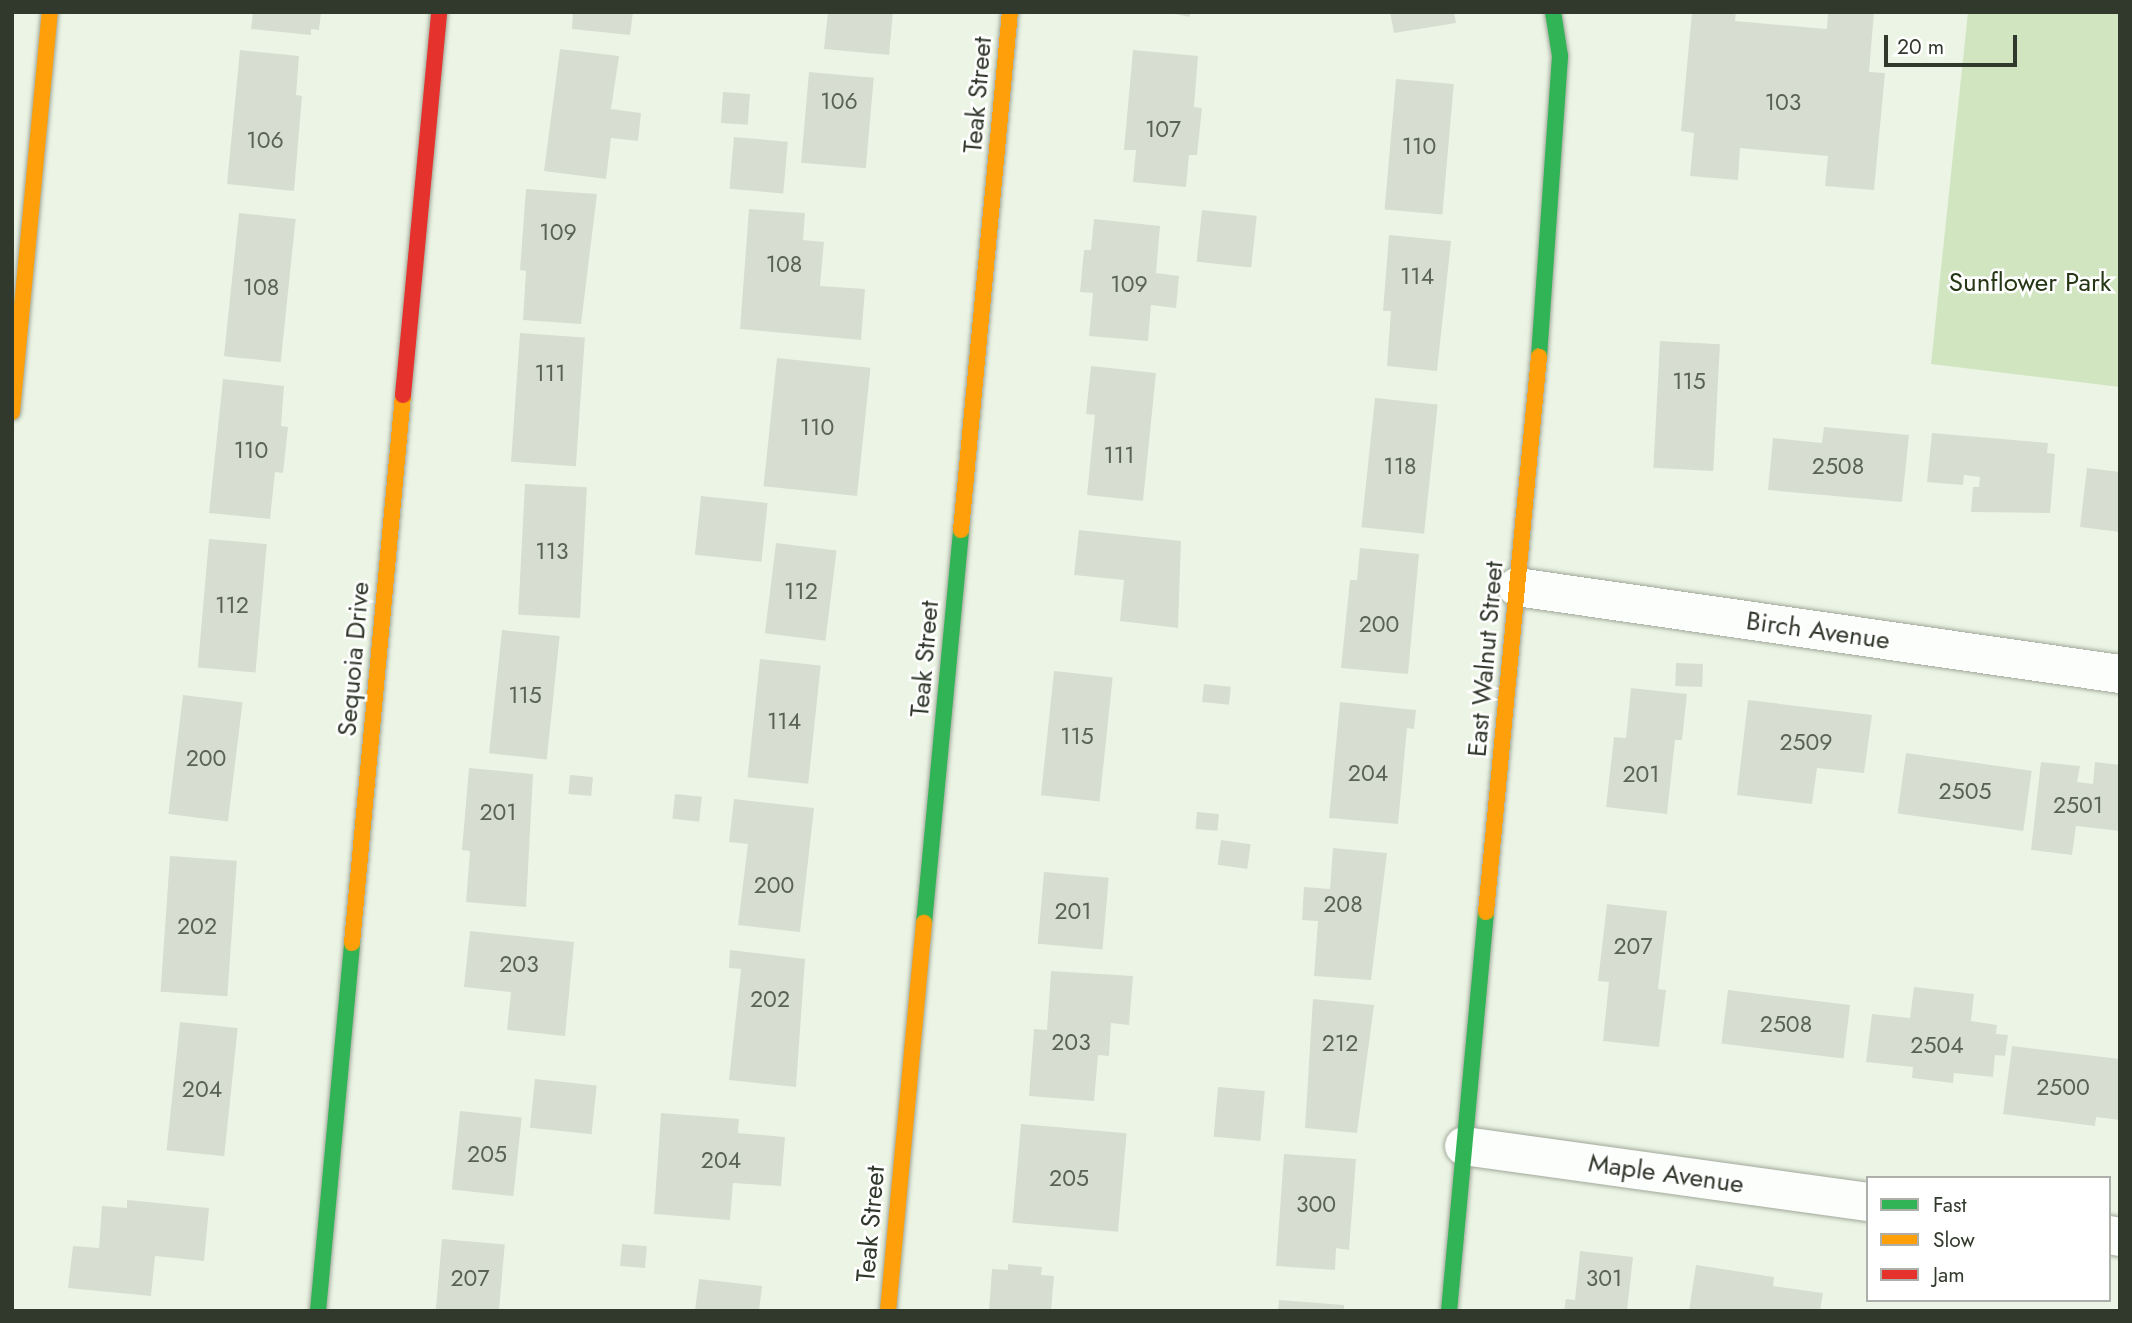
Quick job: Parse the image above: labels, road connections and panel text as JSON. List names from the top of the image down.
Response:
{
  "streets": {
    "street": [
      "Teak Street",
      "Birch Avenue",
      "Sequoia Drive",
      "East Walnut Street",
      "Maple Avenue"
    ]
  },
  "crossings": [
    ["Birch Avenue", "East Walnut Street"],
    ["East Walnut Street", "Maple Avenue"]
  ],
  "parks": ["Sunflower Park"],
  "house_numbers": [
    "106",
    "103",
    "107",
    "106",
    "110",
    "109",
    "108",
    "114",
    "109",
    "108",
    "111",
    "115",
    "110",
    "110",
    "111",
    "118",
    "2508",
    "113",
    "112",
    "112",
    "200",
    "115",
    "114",
    "115",
    "2509",
    "200",
    "204",
    "201",
    "2505",
    "2501",
    "201",
    "200",
    "208",
    "201",
    "202",
    "207",
    "203",
    "202",
    "2508",
    "203",
    "212",
    "2504",
    "2500",
    "204",
    "205",
    "204",
    "205",
    "300",
    "207",
    "301"
  ],
  "legend": ["Fast", "Slow", "Jam"],
  "scale_bar": "20 m"
}
